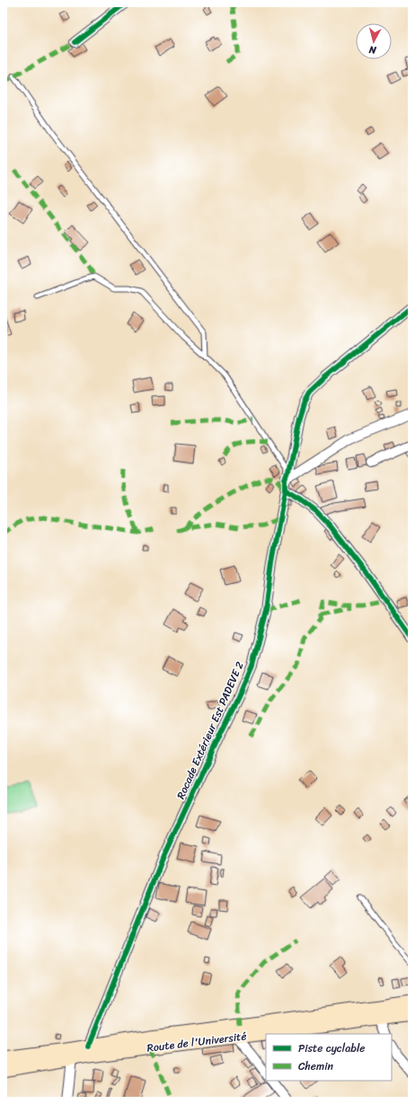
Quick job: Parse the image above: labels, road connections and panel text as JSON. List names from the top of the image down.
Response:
{
  "streets": {
    "main road": ["Route de l'Université"],
    "street": ["Rocade Extérieur Est PADEVE 2"]
  },
  "crossings": [
    ["Rocade Extérieur Est PADEVE 2", "Route de l'Université"]
  ],
  "legend": ["Piste cyclable", "Chemin"],
  "north": "bottom"
}
